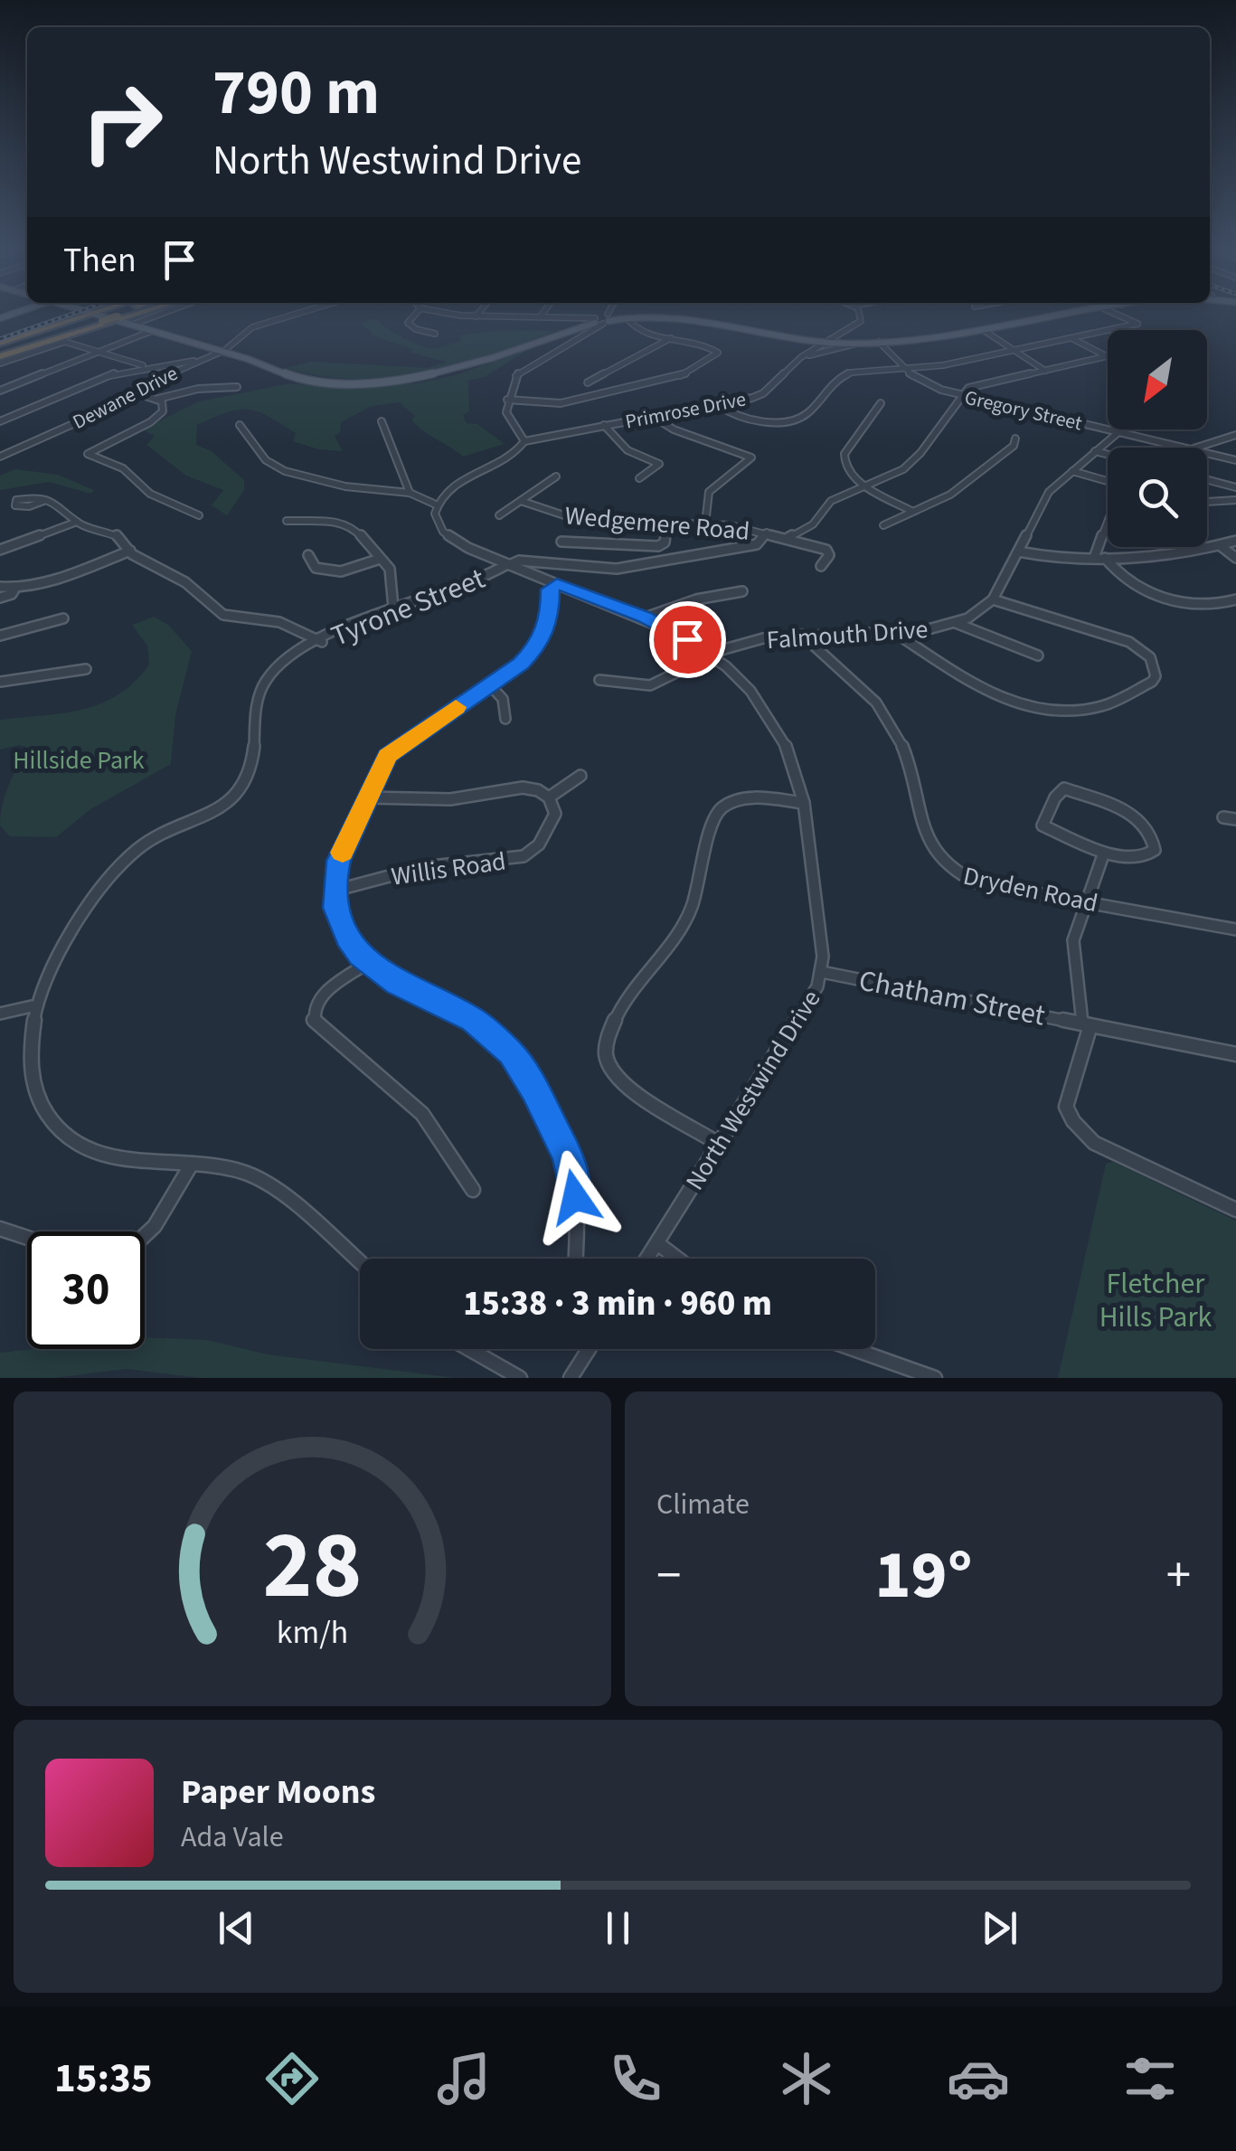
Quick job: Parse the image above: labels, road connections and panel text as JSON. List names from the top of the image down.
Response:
{
  "streets": {
    "street": [
      "Dewane Drive",
      "Primrose Drive",
      "Gregory Street",
      "Wedgemere Road",
      "Tyrone Street",
      "Falmouth Drive",
      "Willis Road",
      "Dryden Road",
      "Chatham Street",
      "North Westwind Drive"
    ]
  },
  "crossings": [
    ["Gregory Street", "Falmouth Drive"],
    ["Tyrone Street", "North Westwind Drive"],
    ["Falmouth Drive", "Dryden Road"],
    ["Falmouth Drive", "North Westwind Drive"],
    ["Chatham Street", "North Westwind Drive"]
  ],
  "parks": ["Hillside Park", "Fletcher Hills Park"],
  "north": "bottom left",
  "page": {
    "turn": ["790 m", "North Westwind Drive"],
    "then": "Then",
    "limit": "30",
    "trip": "15:38 · 3 min · 960 m",
    "tile": "Climate",
    "heat": ["−", "19°", "+"],
    "song": ["Paper Moons", "Ada Vale"],
    "tabs": "15:35",
    "gauge": ["28", "km/h"]
  }
}
